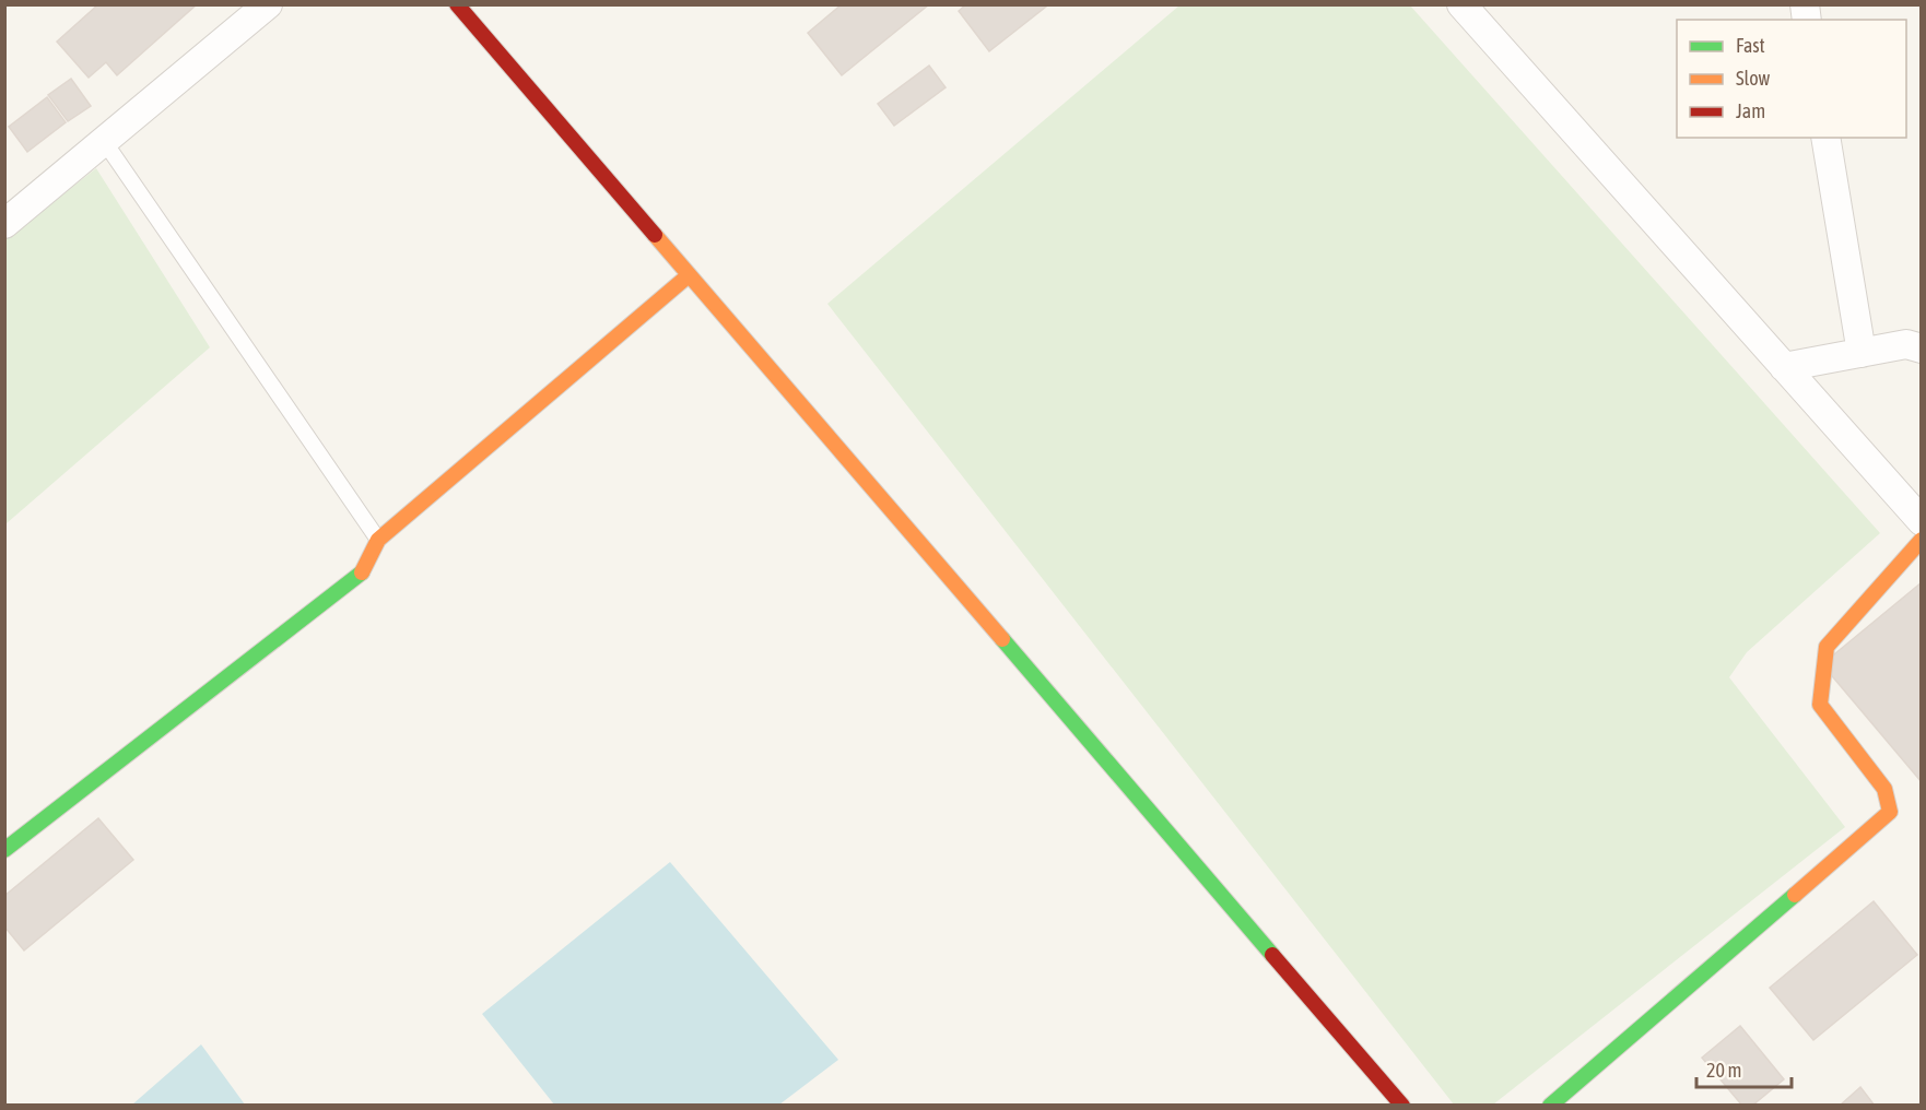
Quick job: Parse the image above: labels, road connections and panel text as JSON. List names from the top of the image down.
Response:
{
  "legend": ["Fast", "Slow", "Jam"],
  "scale_bar": "20 m"
}
